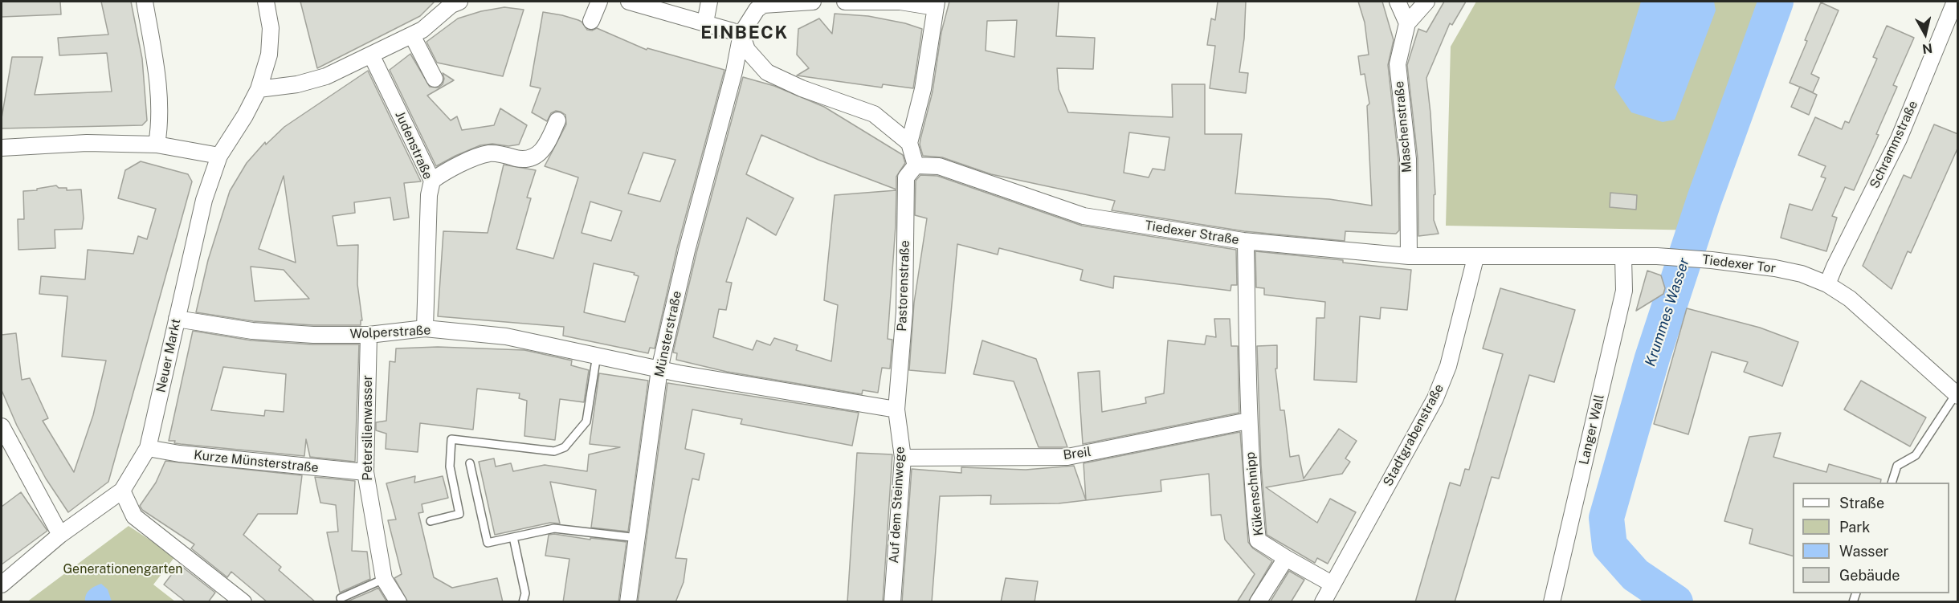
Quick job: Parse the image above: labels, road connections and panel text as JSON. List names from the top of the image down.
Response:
{
  "streets": {
    "street": [
      "Maschenstraße",
      "Schrammstraße",
      "Judenstraße",
      "Tiedexer Straße",
      "Tiedexer Tor",
      "Pastorenstraße",
      "Wolperstraße",
      "Münsterstraße",
      "Neuer Markt",
      "Petersilienwasser",
      "Langer Wall",
      "Stadtgrabenstraße",
      "Breil",
      "Kurze Münsterstraße",
      "Kükenschnipp",
      "Auf dem Steinwege"
    ]
  },
  "crossings": [
    ["Maschenstraße", "Tiedexer Straße"],
    ["Schrammstraße", "Tiedexer Tor"],
    ["Judenstraße", "Wolperstraße"],
    ["Tiedexer Straße", "Tiedexer Tor"],
    ["Tiedexer Straße", "Pastorenstraße"],
    ["Tiedexer Straße", "Stadtgrabenstraße"],
    ["Tiedexer Tor", "Langer Wall"],
    ["Tiedexer Tor", "Stadtgrabenstraße"],
    ["Pastorenstraße", "Wolperstraße"],
    ["Pastorenstraße", "Auf dem Steinwege"],
    ["Wolperstraße", "Münsterstraße"],
    ["Wolperstraße", "Neuer Markt"],
    ["Wolperstraße", "Petersilienwasser"],
    ["Wolperstraße", "Auf dem Steinwege"],
    ["Neuer Markt", "Kurze Münsterstraße"],
    ["Petersilienwasser", "Kurze Münsterstraße"],
    ["Stadtgrabenstraße", "Kükenschnipp"],
    ["Breil", "Kükenschnipp"],
    ["Breil", "Auf dem Steinwege"]
  ],
  "districts": ["EINBECK"],
  "water": ["Krummes Wasser"],
  "parks": ["Generationengarten"],
  "legend": [
    "Straße",
    "Park",
    "Wasser",
    "Gebäude"
  ],
  "north": "bottom"
}
